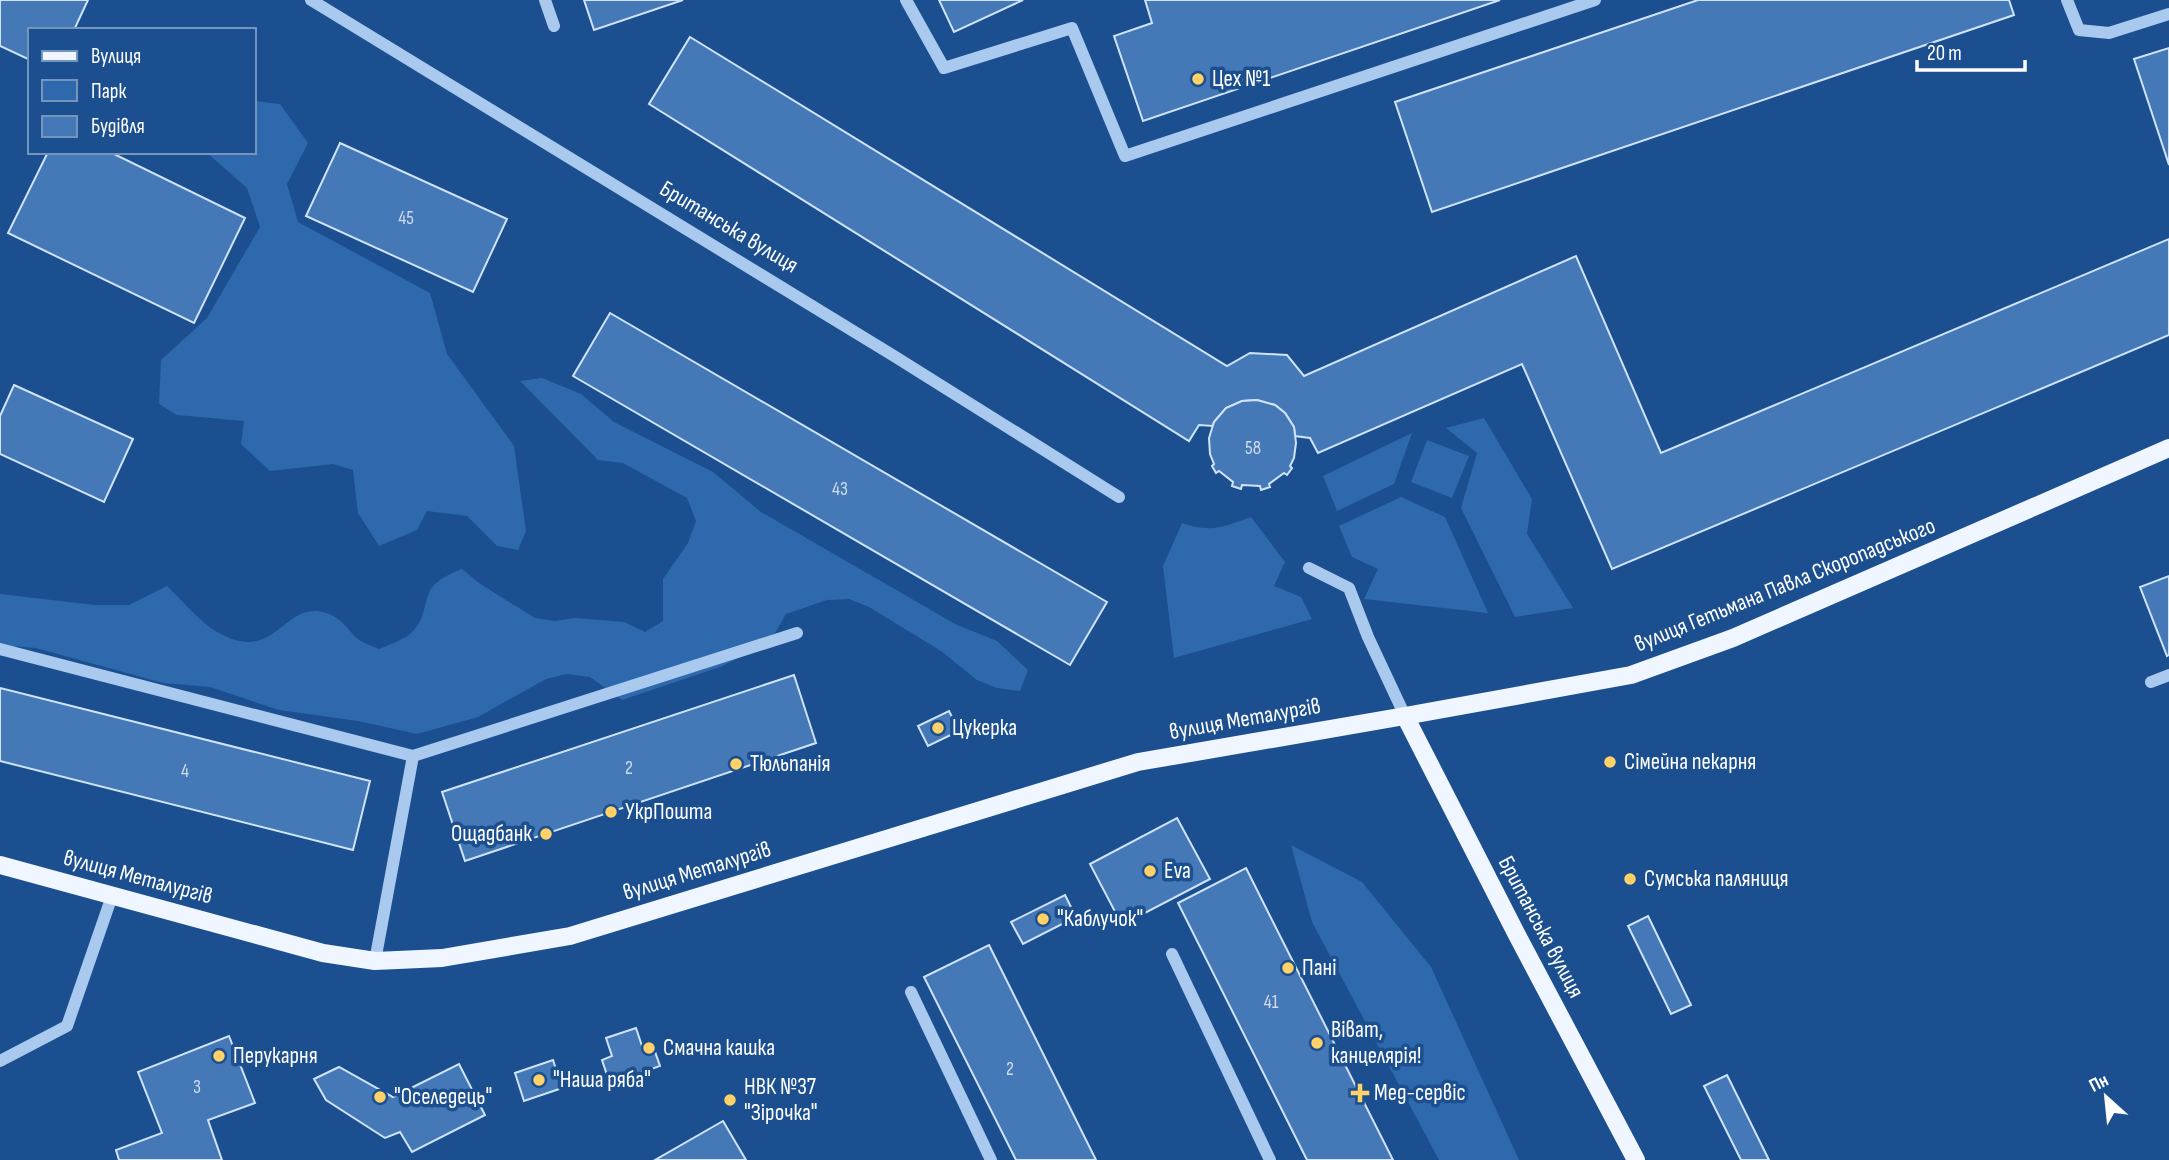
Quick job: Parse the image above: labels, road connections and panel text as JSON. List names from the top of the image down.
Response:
{
  "streets": {
    "main road": ["Британська вулиця", "вулиця Гетьмана Павла Скоропадського", "вулиця Металургів"]
  },
  "crossings": [
    ["Британська вулиця", "вулиця Гетьмана Павла Скоропадського"],
    ["Британська вулиця", "вулиця Металургів"],
    ["вулиця Гетьмана Павла Скоропадського", "вулиця Металургів"]
  ],
  "places": {
    "other": [
      "Цех №1",
      "Цукерка",
      "Сімейна пекарня",
      "Тюльпанія",
      "УкрПошта",
      "Ощадбанк",
      "Eva",
      "Сумська паляниця",
      "\"Каблучок\"",
      "Пані",
      "Віват, канцелярія!",
      "Смачна кашка",
      "Перукарня",
      "\"Наша ряба\"",
      "\"Оселедець\"",
      "НВК №37 \"Зірочка\""
    ],
    "health": ["Мед-сервіс"]
  },
  "house_numbers": [
    "45",
    "58",
    "43",
    "2",
    "4",
    "41",
    "2",
    "3"
  ],
  "legend": ["Вулиця", "Парк", "Будівля"],
  "scale_bar": "20 m",
  "north": "top left"
}
